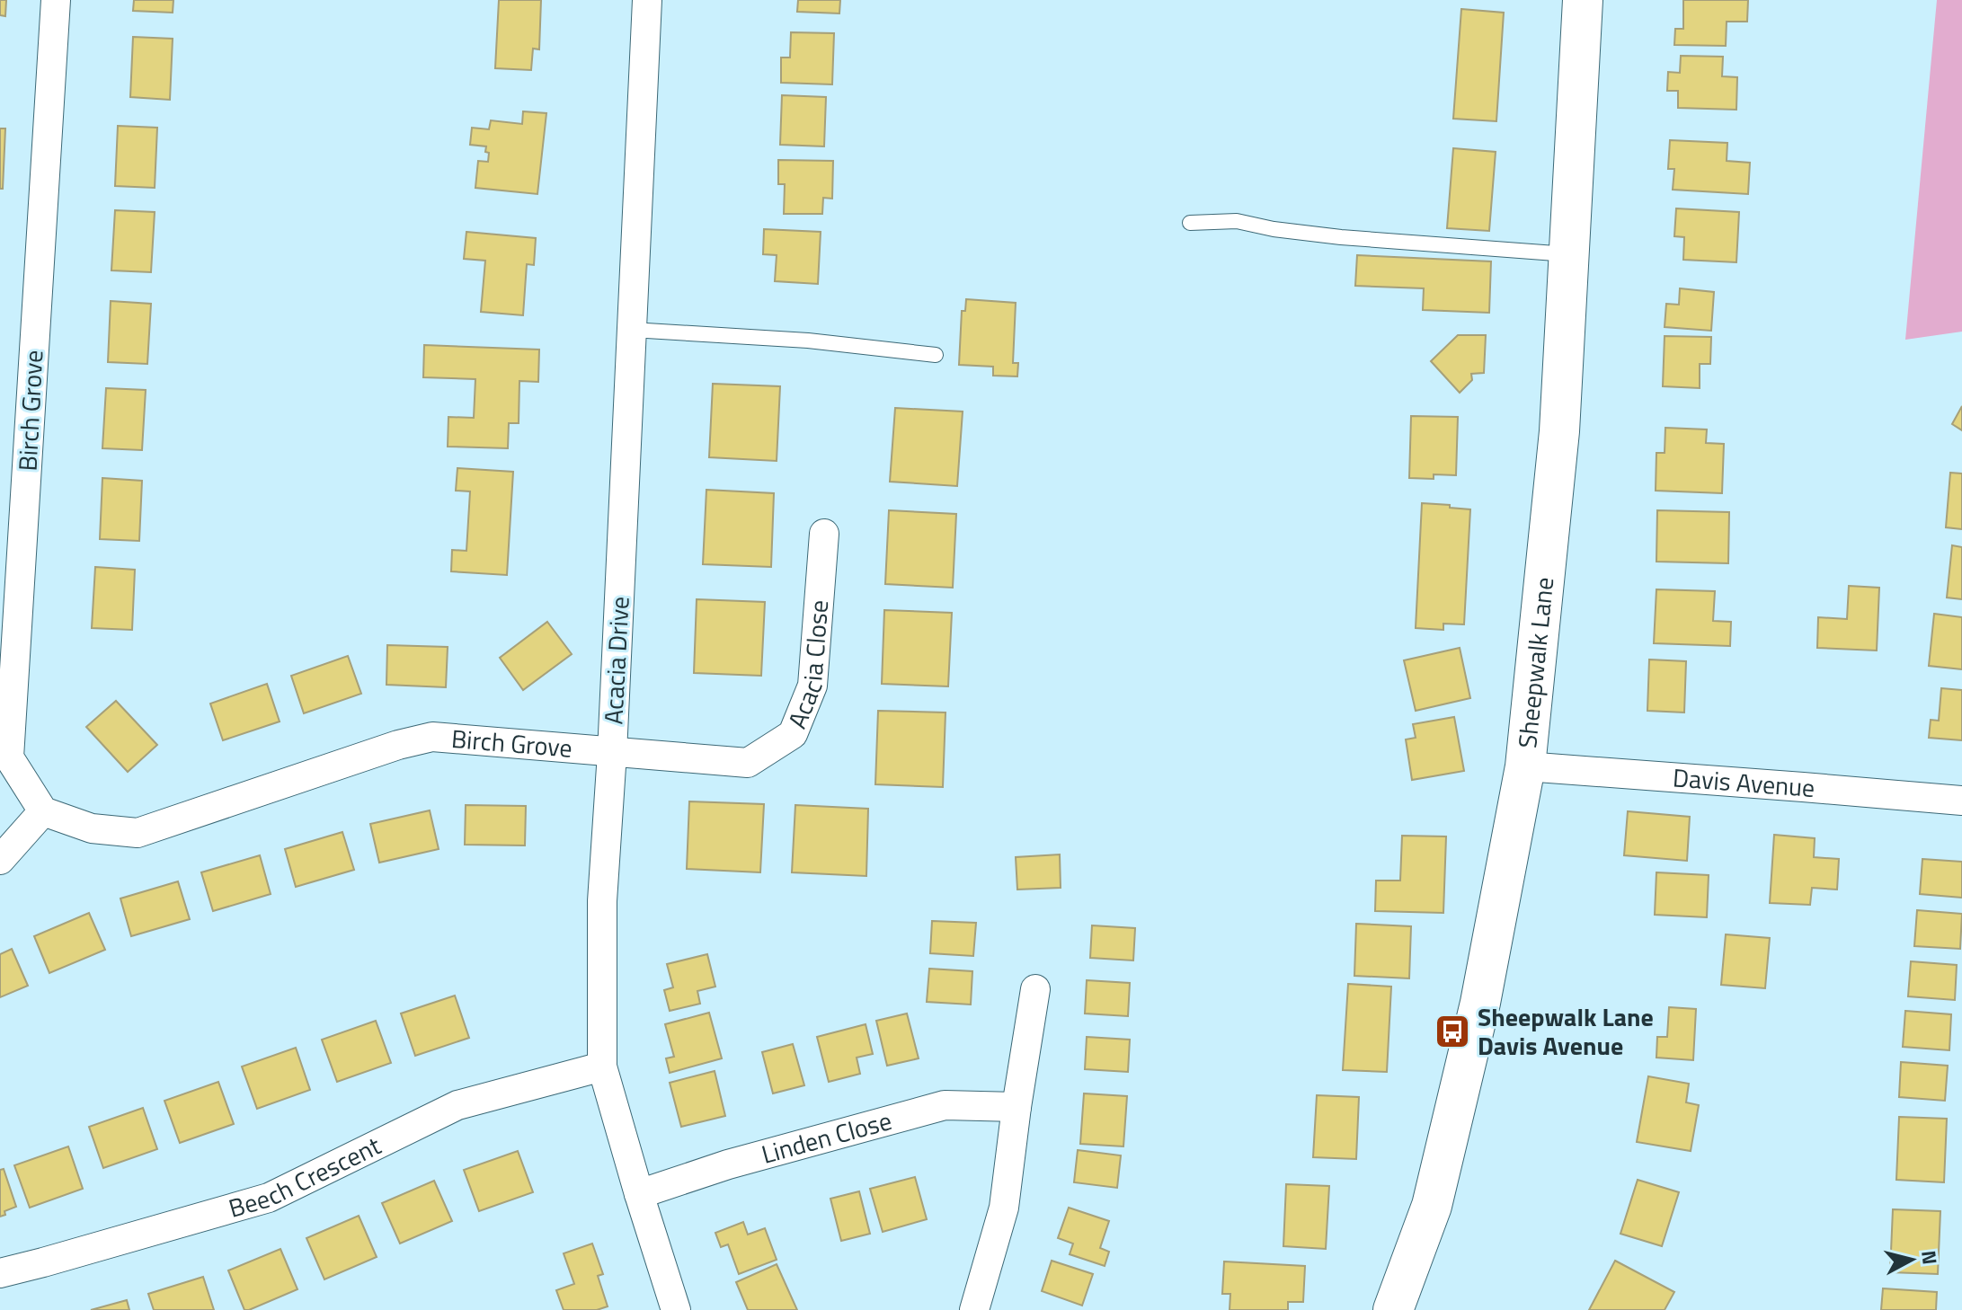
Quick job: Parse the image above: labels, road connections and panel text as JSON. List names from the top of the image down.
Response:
{
  "streets": {
    "main road": ["Sheepwalk Lane"],
    "street": [
      "Birch Grove",
      "Acacia Drive",
      "Acacia Close",
      "Davis Avenue",
      "Linden Close",
      "Beech Crescent"
    ]
  },
  "crossings": [
    ["Birch Grove", "Acacia Drive"],
    ["Birch Grove", "Acacia Close"],
    ["Acacia Drive", "Acacia Close"],
    ["Acacia Drive", "Linden Close"],
    ["Acacia Drive", "Beech Crescent"],
    ["Sheepwalk Lane", "Davis Avenue"]
  ],
  "places": {
    "bus stop": ["Sheepwalk Lane Davis Avenue"]
  },
  "north": "right"
}
